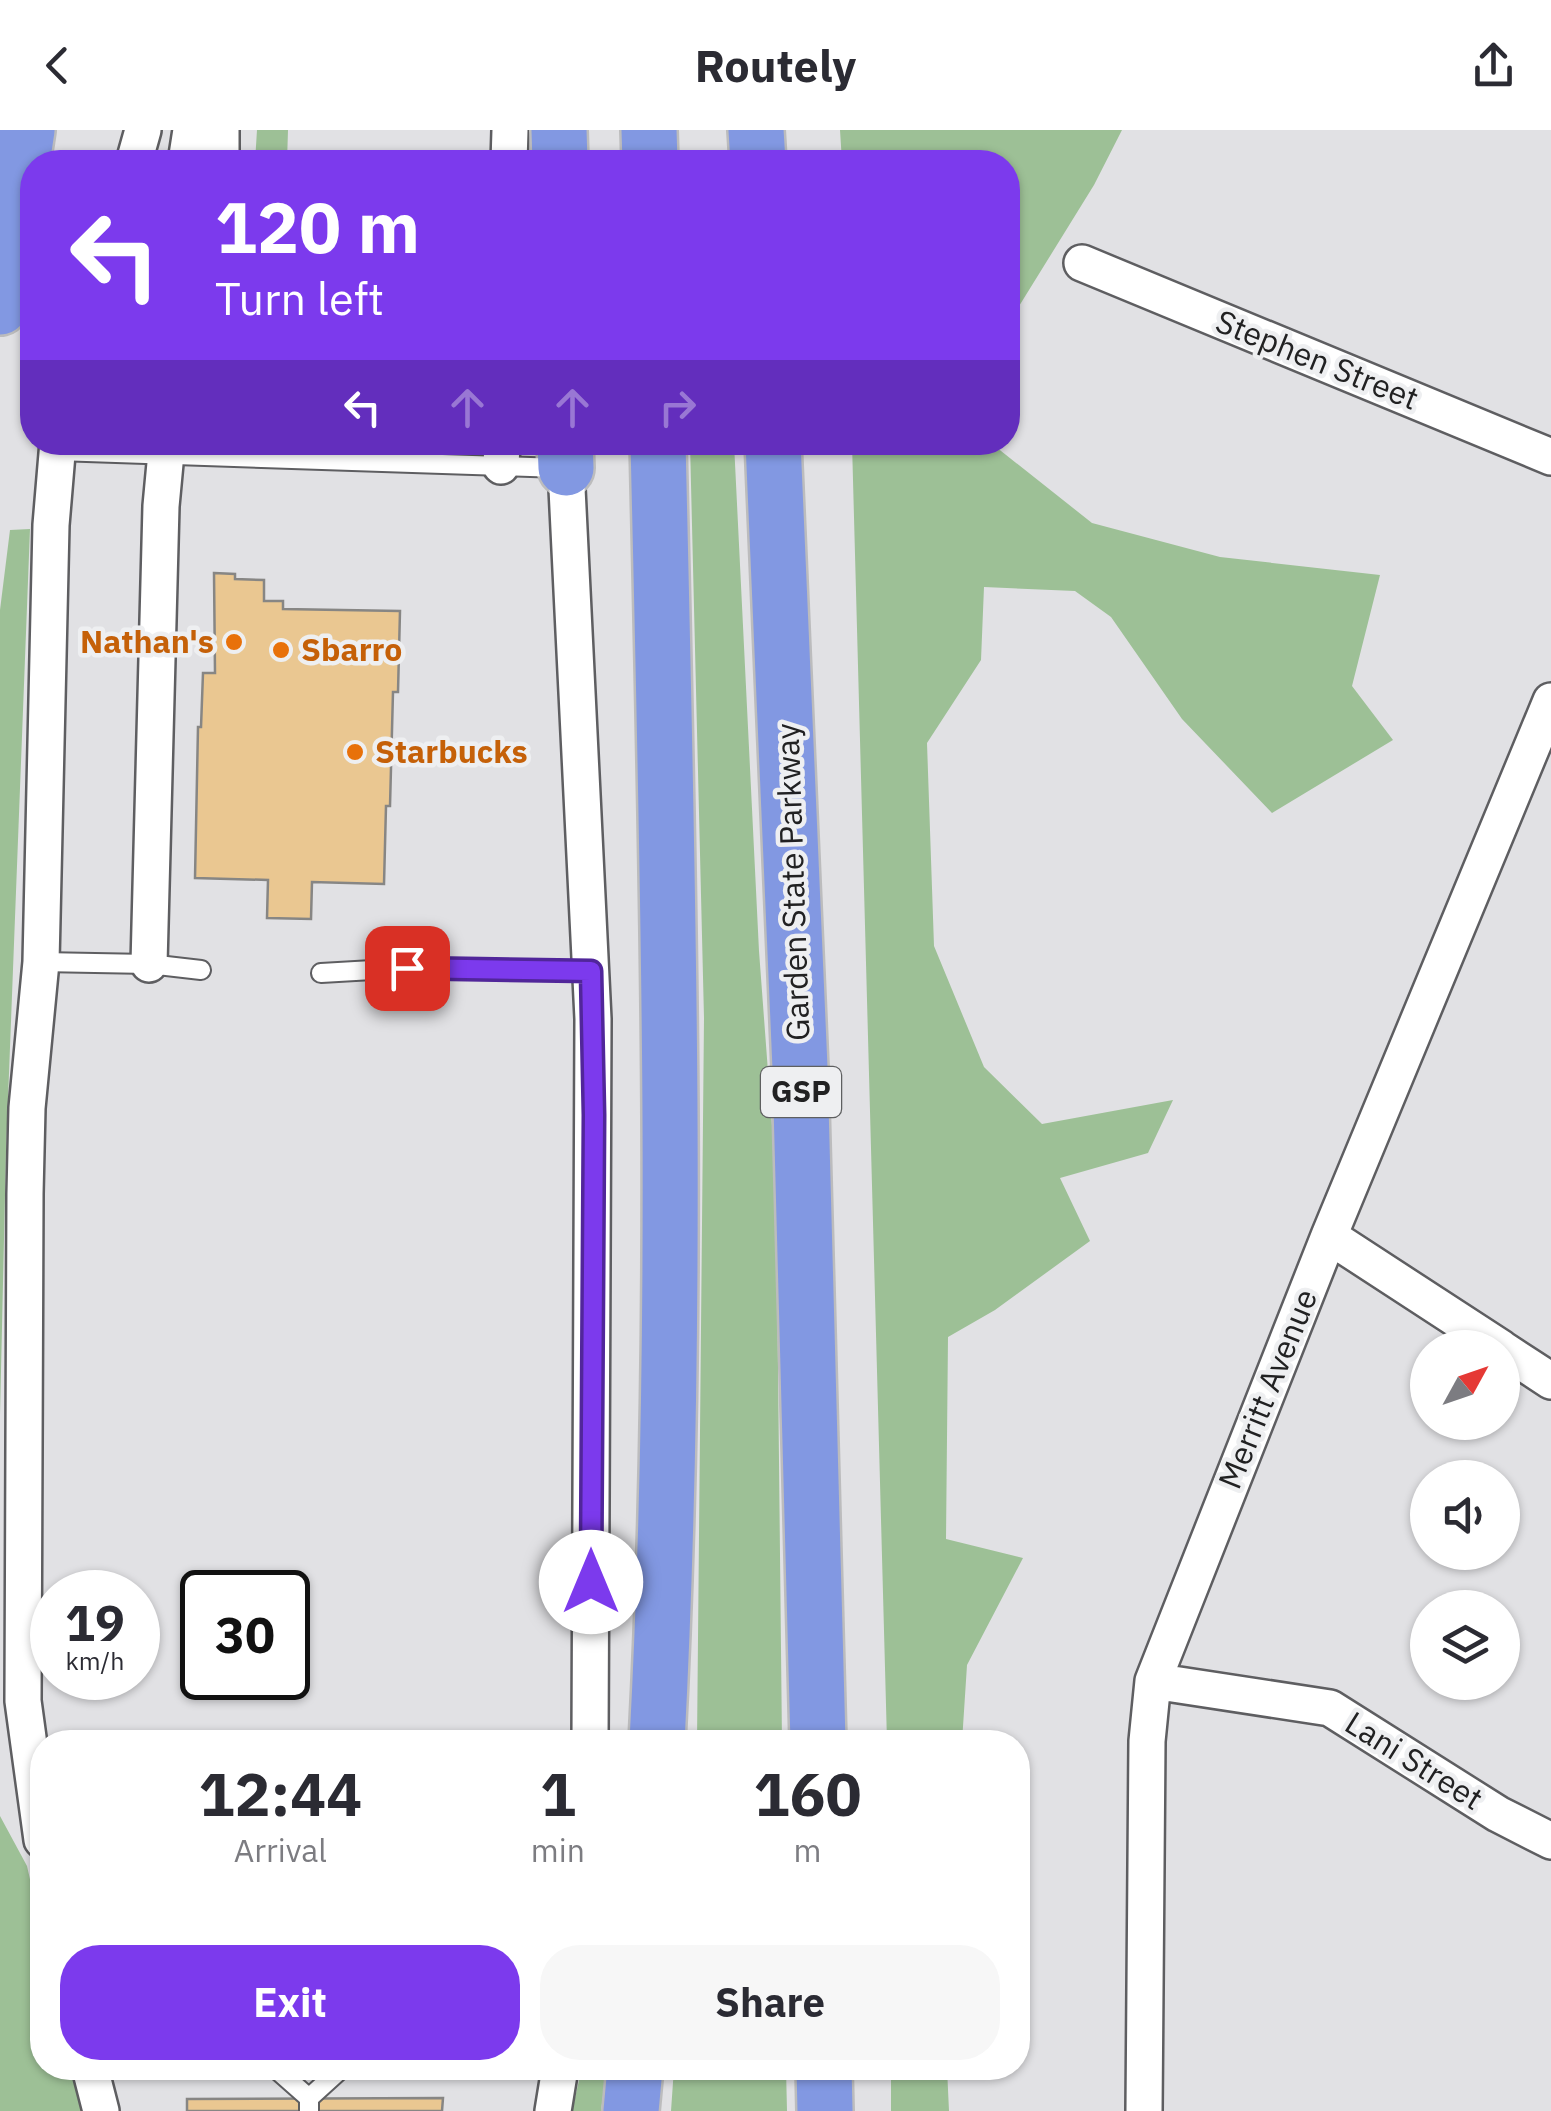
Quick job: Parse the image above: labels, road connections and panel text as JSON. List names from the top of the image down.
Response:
{
  "streets": {
    "highway": ["Garden State Parkway", "GSP"],
    "street": ["Stephen Street", "Merritt Avenue", "Lani Street"]
  },
  "crossings": [
    ["Merritt Avenue", "Lani Street"]
  ],
  "places": ["Nathan's", "Sbarro", "Starbucks"],
  "north": "top right",
  "page": {
    "header": "Routely",
    "turn": ["120 m", "Turn left"],
    "speed": "19 km/h",
    "limit": "30",
    "eta": [
      "12:44",
      "Arrival",
      "1",
      "min",
      "160",
      "m"
    ],
    "buttons": ["Exit", "Share"]
  }
}
